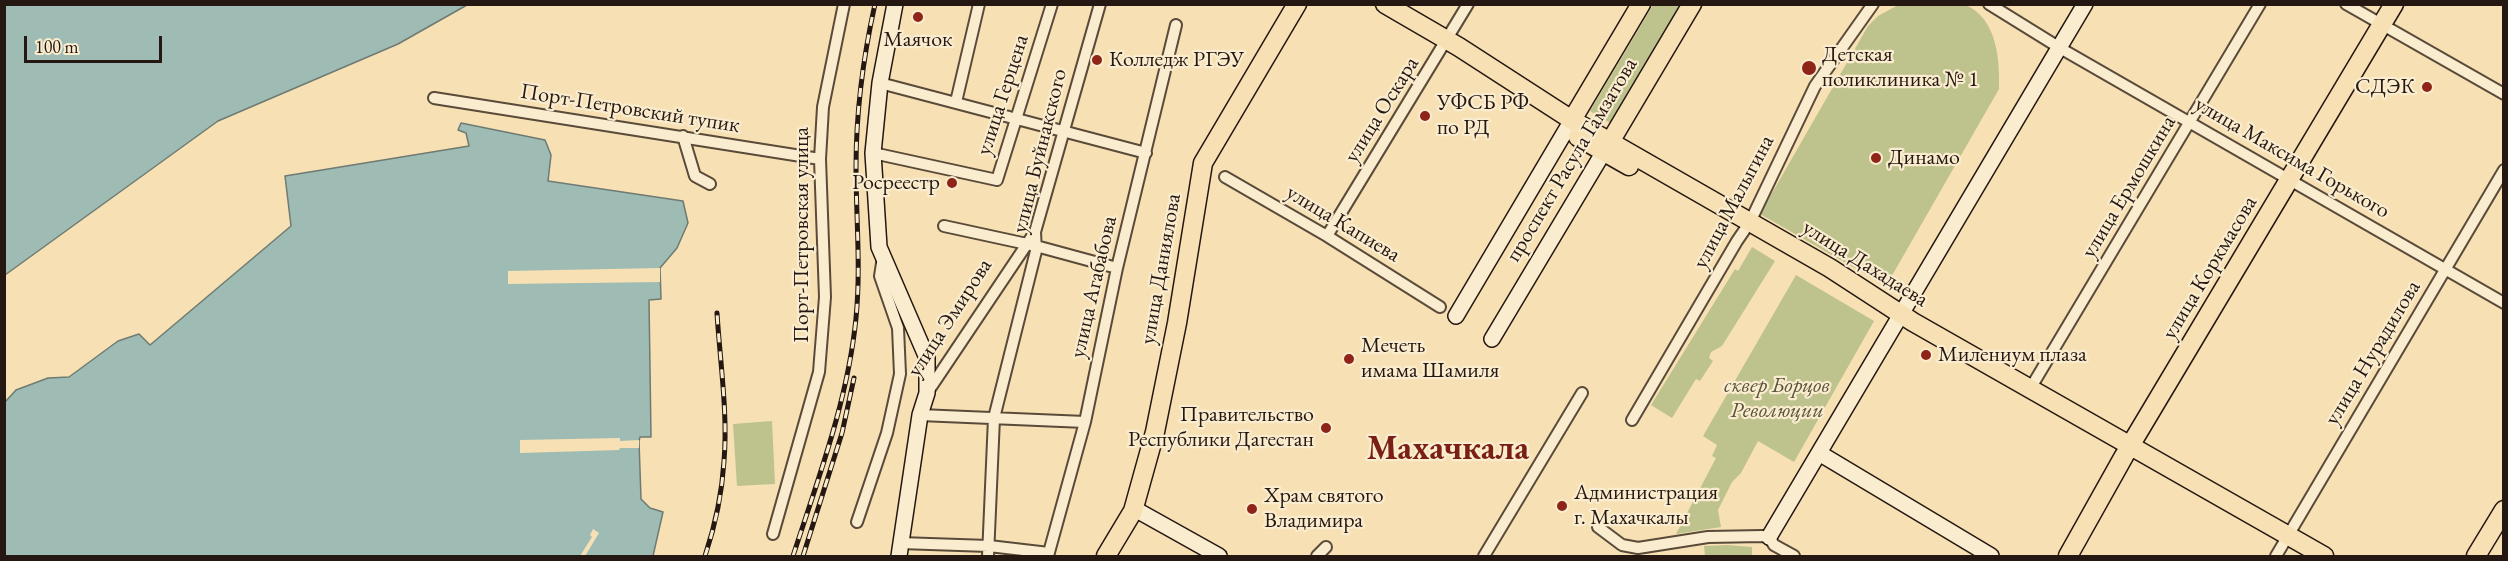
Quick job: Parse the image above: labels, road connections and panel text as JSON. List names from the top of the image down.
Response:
{
  "streets": {
    "main road": [
      "проспект Расула Гамзатова",
      "улица Дахадаева",
      "улица Коркмасова",
      "улица Даниялова"
    ],
    "street": [
      "улица Герцена",
      "Порт-Петровский тупик",
      "улица Оскара",
      "улица Буйнакского",
      "улица Максима Горького",
      "улица Ермошкина",
      "улица Малыгина",
      "улица Капиева",
      "Порт-Петровская улица",
      "улица Агабабова",
      "улица Эмирова",
      "улица Нурадилова"
    ]
  },
  "crossings": [
    ["Порт-Петровский тупик", "Порт-Петровская улица"],
    ["улица Оскара", "улица Капиева"],
    ["улица Оскара", "улица Дахадаева"],
    ["улица Буйнакского", "улица Эмирова"],
    ["улица Максима Горького", "улица Ермошкина"],
    ["улица Максима Горького", "улица Коркмасова"],
    ["улица Максима Горького", "улица Нурадилова"],
    ["проспект Расула Гамзатова", "улица Дахадаева"],
    ["улица Ермошкина", "улица Дахадаева"],
    ["улица Малыгина", "улица Дахадаева"],
    ["улица Дахадаева", "улица Коркмасова"],
    ["улица Дахадаева", "улица Нурадилова"]
  ],
  "districts": ["Махачкала"],
  "parks": ["сквер Борцов Революции"],
  "places": [
    "Маячок",
    "Колледж РГЭУ",
    "Детская поликлиника № 1",
    "СДЭК",
    "УФСБ РФ по РД",
    "Динамо",
    "Росреестр",
    "Милениум плаза",
    "Мечеть имама Шамиля",
    "Правительство Республики Дагестан",
    "Администрация г. Махачкалы",
    "Храм святого Владимира"
  ],
  "scale_bar": "100 m"
}
